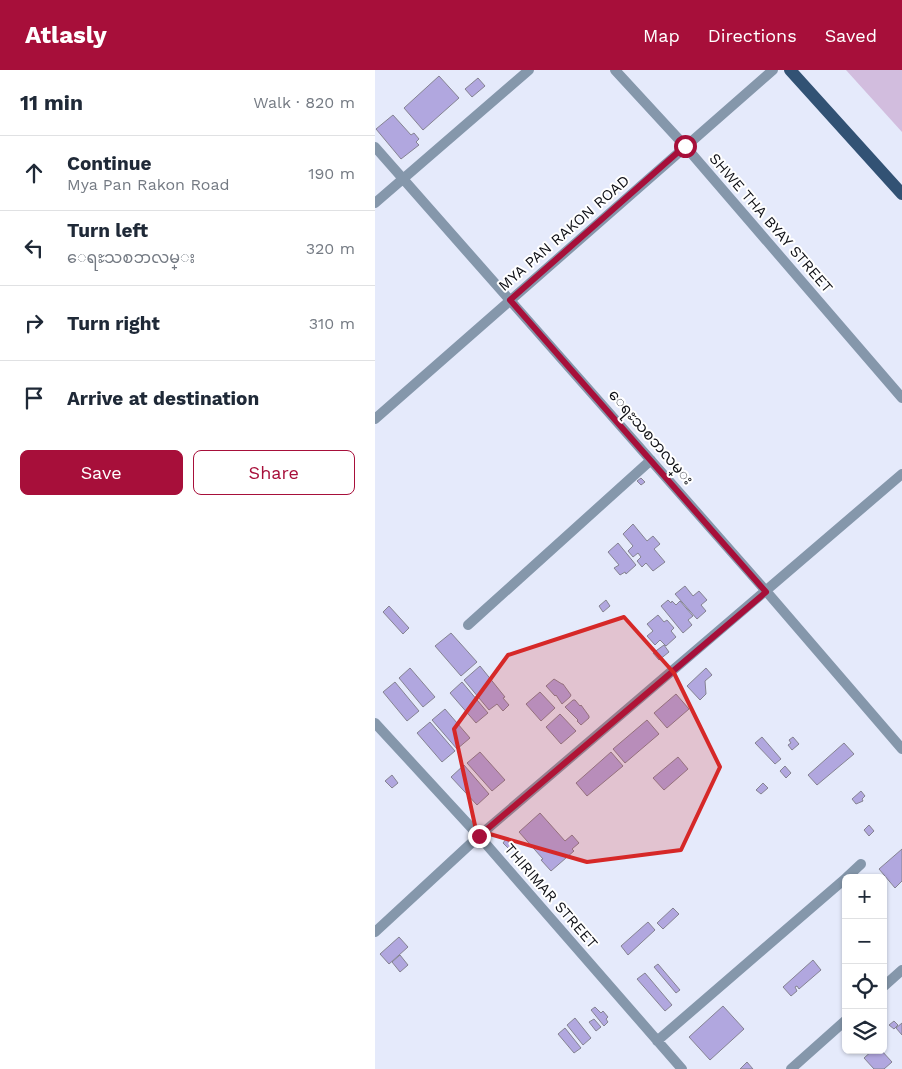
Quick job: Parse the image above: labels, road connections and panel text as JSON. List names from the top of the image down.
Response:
{
  "streets": {
    "street": [
      "SHWE THA BYAY STREET",
      "MYA PAN RAKON ROAD",
      "ေရႊသစၥာလမ္း",
      "THIRIMAR STREET"
    ]
  },
  "crossings": [
    ["SHWE THA BYAY STREET", "MYA PAN RAKON ROAD"],
    ["MYA PAN RAKON ROAD", "ေရႊသစၥာလမ္း"]
  ],
  "page": {
    "header": "Atlasly",
    "nav": ["Map", "Directions", "Saved"],
    "heading": ["11 min", "Walk · 820 m"],
    "list": [
      ["Continue", "Mya Pan Rakon Road", "190 m"],
      ["Turn left", "ေရႊသစၥာလမ္း", "320 m"],
      ["Turn right", "310 m"],
      "Arrive at destination"
    ],
    "buttons": ["Save", "Share"],
    "map_buttons": ["+", "−"]
  }
}
